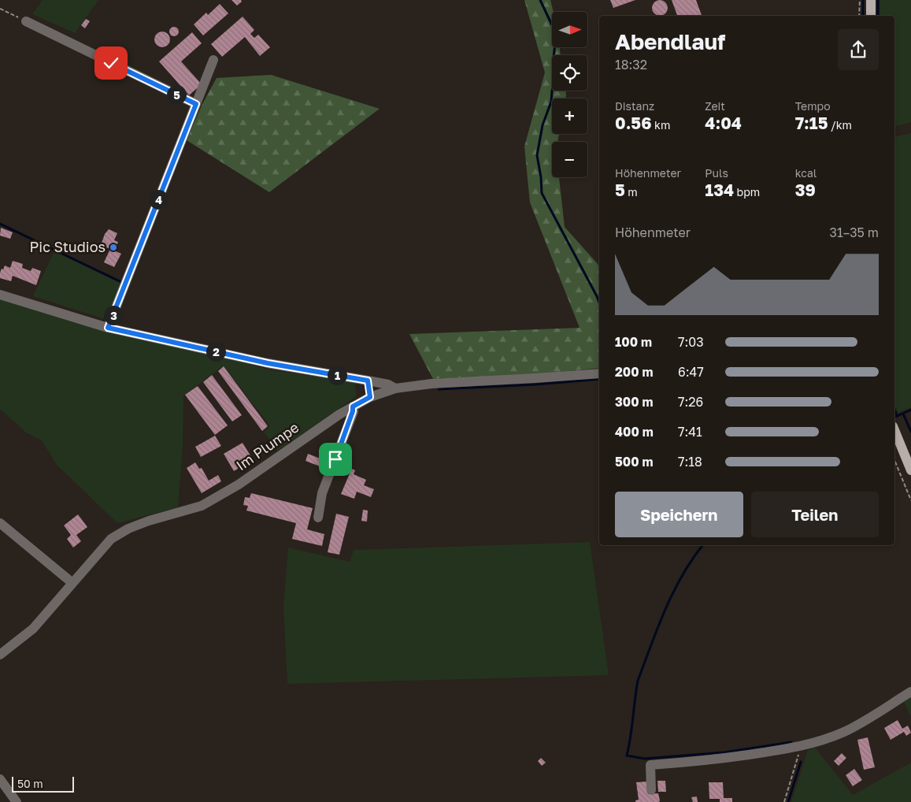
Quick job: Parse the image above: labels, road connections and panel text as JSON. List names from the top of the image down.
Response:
{
  "streets": {
    "street": ["Im Plumpe"]
  },
  "places": ["Pic Studios"],
  "scale_bar": "50 m",
  "north": "right",
  "page": {
    "map_buttons": ["+", "−"],
    "heading": ["Abendlauf", "18:32"],
    "stats": [
      ["Distanz", "0.56 km"],
      ["Zeit", "4:04"],
      ["Tempo", "7:15 /km"],
      ["Höhenmeter", "5 m"],
      ["Puls", "134 bpm"],
      ["kcal", "39"]
    ],
    "pins": [
      "5",
      "4",
      "3",
      "2",
      "1"
    ],
    "chart": ["Höhenmeter", "31–35 m"],
    "list": [
      {
        "name": "100 m",
        "note": "7:03"
      },
      {
        "name": "200 m",
        "note": "6:47"
      },
      {
        "name": "300 m",
        "note": "7:26"
      },
      {
        "name": "400 m",
        "note": "7:41"
      },
      {
        "name": "500 m",
        "note": "7:18"
      }
    ],
    "buttons": ["Speichern", "Teilen"],
    "scale": "50 m"
  }
}
